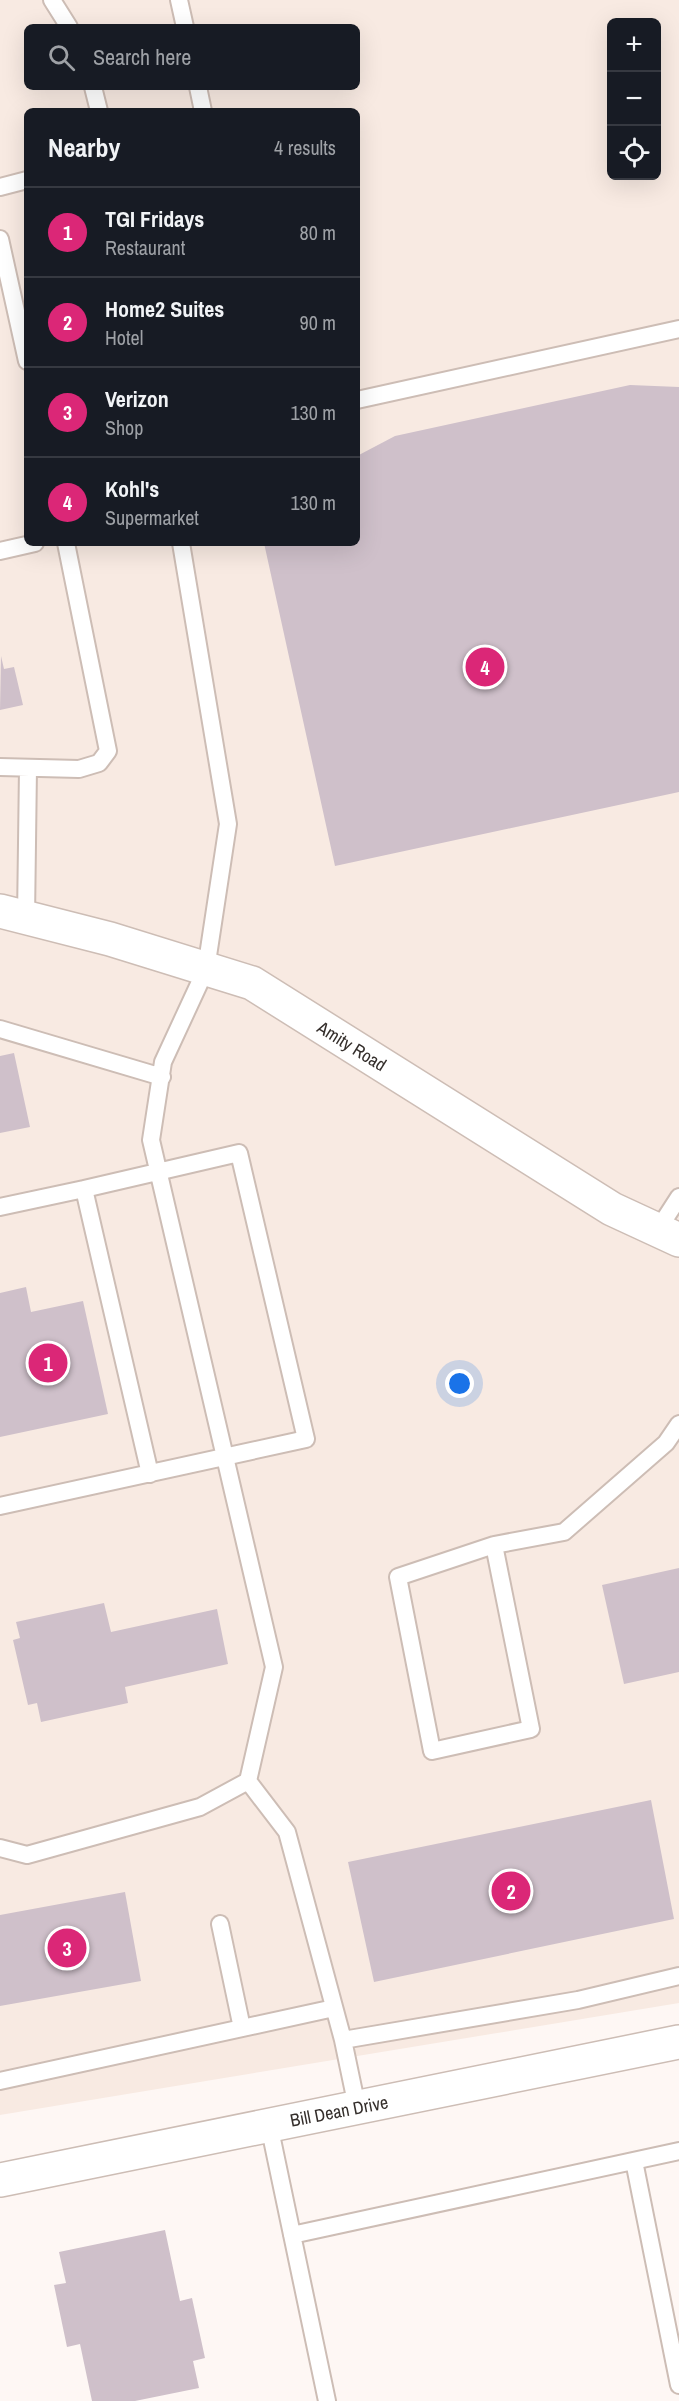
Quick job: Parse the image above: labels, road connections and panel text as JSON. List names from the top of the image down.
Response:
{
  "streets": {
    "street": ["Amity Road", "Bill Dean Drive"]
  },
  "page": {
    "map_buttons": ["+", "−"],
    "search": "Search here",
    "heading": ["Nearby", "4 results"],
    "list": [
      {
        "mark": "1",
        "name": "TGI Fridays",
        "note": "Restaurant",
        "value": "80 m"
      },
      {
        "mark": "2",
        "name": "Home2 Suites",
        "note": "Hotel",
        "value": "90 m"
      },
      {
        "mark": "3",
        "name": "Verizon",
        "note": "Shop",
        "value": "130 m"
      },
      {
        "mark": "4",
        "name": "Kohl's",
        "note": "Supermarket",
        "value": "130 m"
      }
    ],
    "pins": [
      "4",
      "1",
      "2",
      "3"
    ]
  }
}
